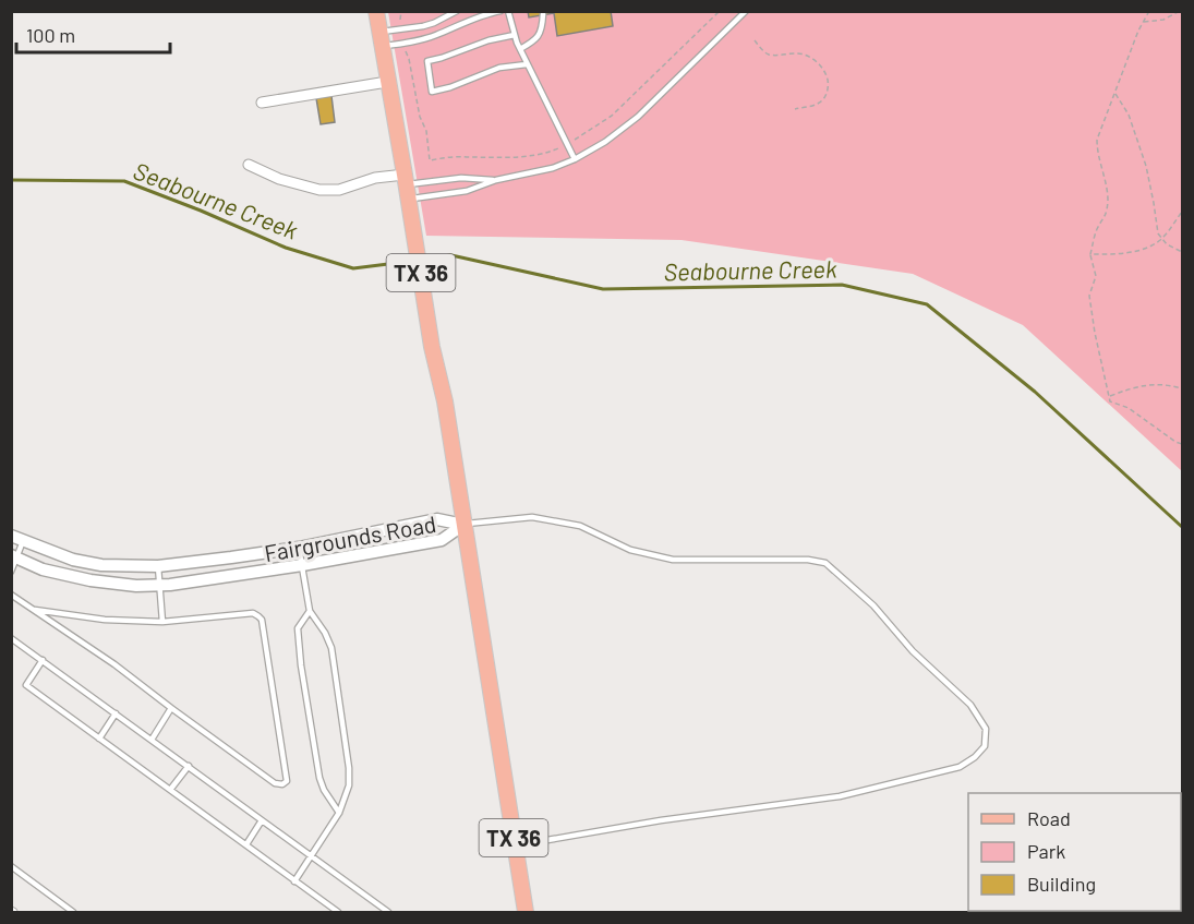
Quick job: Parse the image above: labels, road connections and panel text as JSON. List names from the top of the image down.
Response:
{
  "streets": {
    "main road": ["TX 36"],
    "street": ["Fairgrounds Road"]
  },
  "crossings": [
    ["TX 36", "Fairgrounds Road"]
  ],
  "water": ["Seabourne Creek"],
  "legend": ["Road", "Park", "Building"],
  "scale_bar": "100 m"
}
